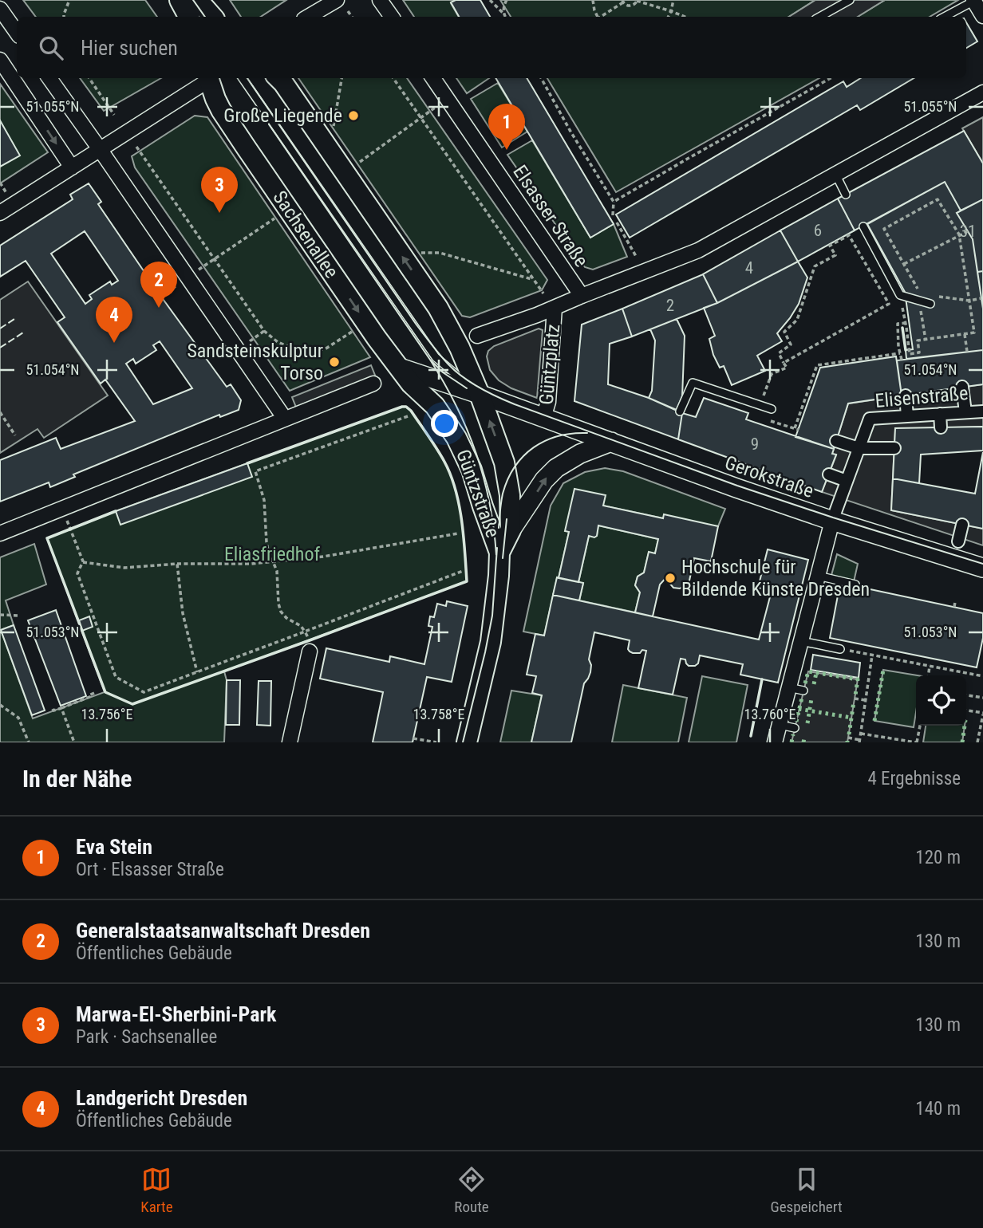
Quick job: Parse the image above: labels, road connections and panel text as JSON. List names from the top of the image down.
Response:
{
  "streets": {
    "main road": ["Sachsenallee", "Güntzstraße"],
    "street": [
      "Elsasser Straße",
      "Güntzplatz",
      "Elisenstraße",
      "Gerokstraße"
    ]
  },
  "crossings": [
    ["Sachsenallee", "Güntzplatz"],
    ["Sachsenallee", "Güntzstraße"],
    ["Güntzplatz", "Gerokstraße"],
    ["Güntzplatz", "Güntzstraße"],
    ["Elisenstraße", "Gerokstraße"],
    ["Gerokstraße", "Güntzstraße"]
  ],
  "parks": ["Eliasfriedhof"],
  "places": ["Große Liegende", "Sandsteinskulptur Torso", "Hochschule für Bildende Künste Dresden"],
  "house_numbers": [
    "6",
    "31",
    "4",
    "2",
    "9"
  ],
  "page": {
    "search": "Hier suchen",
    "pins": [
      "1",
      "3",
      "2",
      "4"
    ],
    "heading": ["In der Nähe", "4 Ergebnisse"],
    "list": [
      {
        "mark": "1",
        "name": "Eva Stein",
        "note": "Ort · Elsasser Straße",
        "value": "120 m"
      },
      {
        "mark": "2",
        "name": "Generalstaatsanwaltschaft Dresden",
        "note": "Öffentliches Gebäude",
        "value": "130 m"
      },
      {
        "mark": "3",
        "name": "Marwa-El-Sherbini-Park",
        "note": "Park · Sachsenallee",
        "value": "130 m"
      },
      {
        "mark": "4",
        "name": "Landgericht Dresden",
        "note": "Öffentliches Gebäude",
        "value": "140 m"
      }
    ],
    "nav": ["Karte", "Route", "Gespeichert"]
  },
  "coordinates": [
    "51.055°N",
    "51.054°N",
    "51.053°N",
    "13.756°E",
    "13.758°E",
    "13.760°E"
  ]
}
